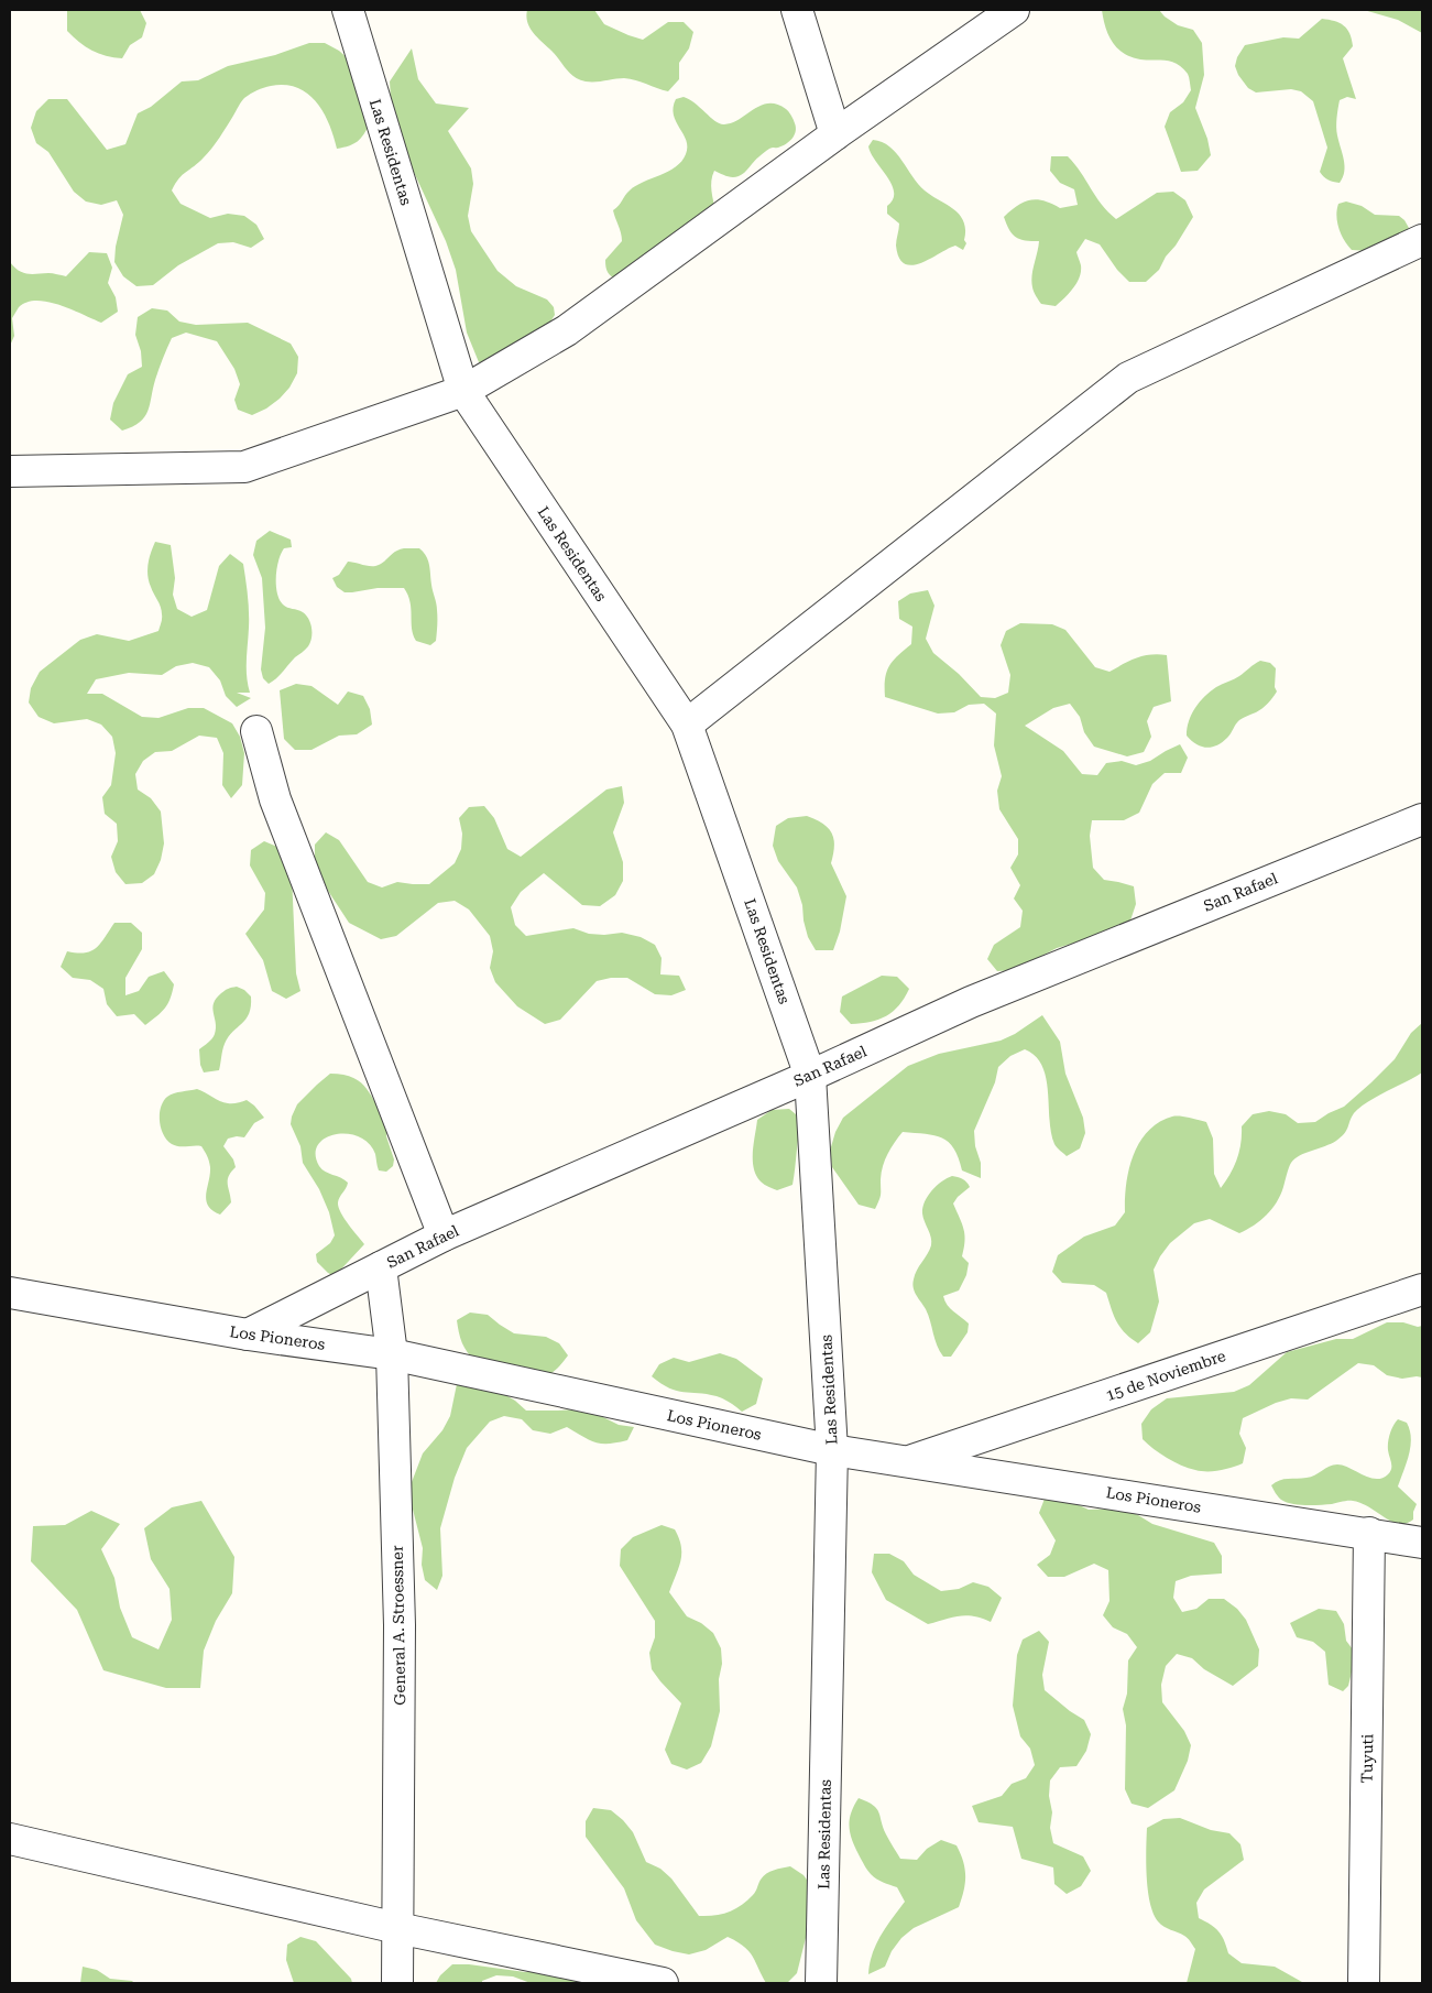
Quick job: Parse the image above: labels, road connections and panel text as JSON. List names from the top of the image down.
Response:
{
  "streets": {
    "street": [
      "Las Residentas",
      "San Rafael",
      "Los Pioneros",
      "15 de Noviembre",
      "General A. Stroessner",
      "Tuyuti"
    ]
  },
  "crossings": [
    ["Las Residentas", "San Rafael"],
    ["Las Residentas", "Los Pioneros"],
    ["San Rafael", "Los Pioneros"],
    ["San Rafael", "General A. Stroessner"],
    ["Los Pioneros", "15 de Noviembre"],
    ["Los Pioneros", "General A. Stroessner"],
    ["Los Pioneros", "Tuyuti"]
  ]
}
